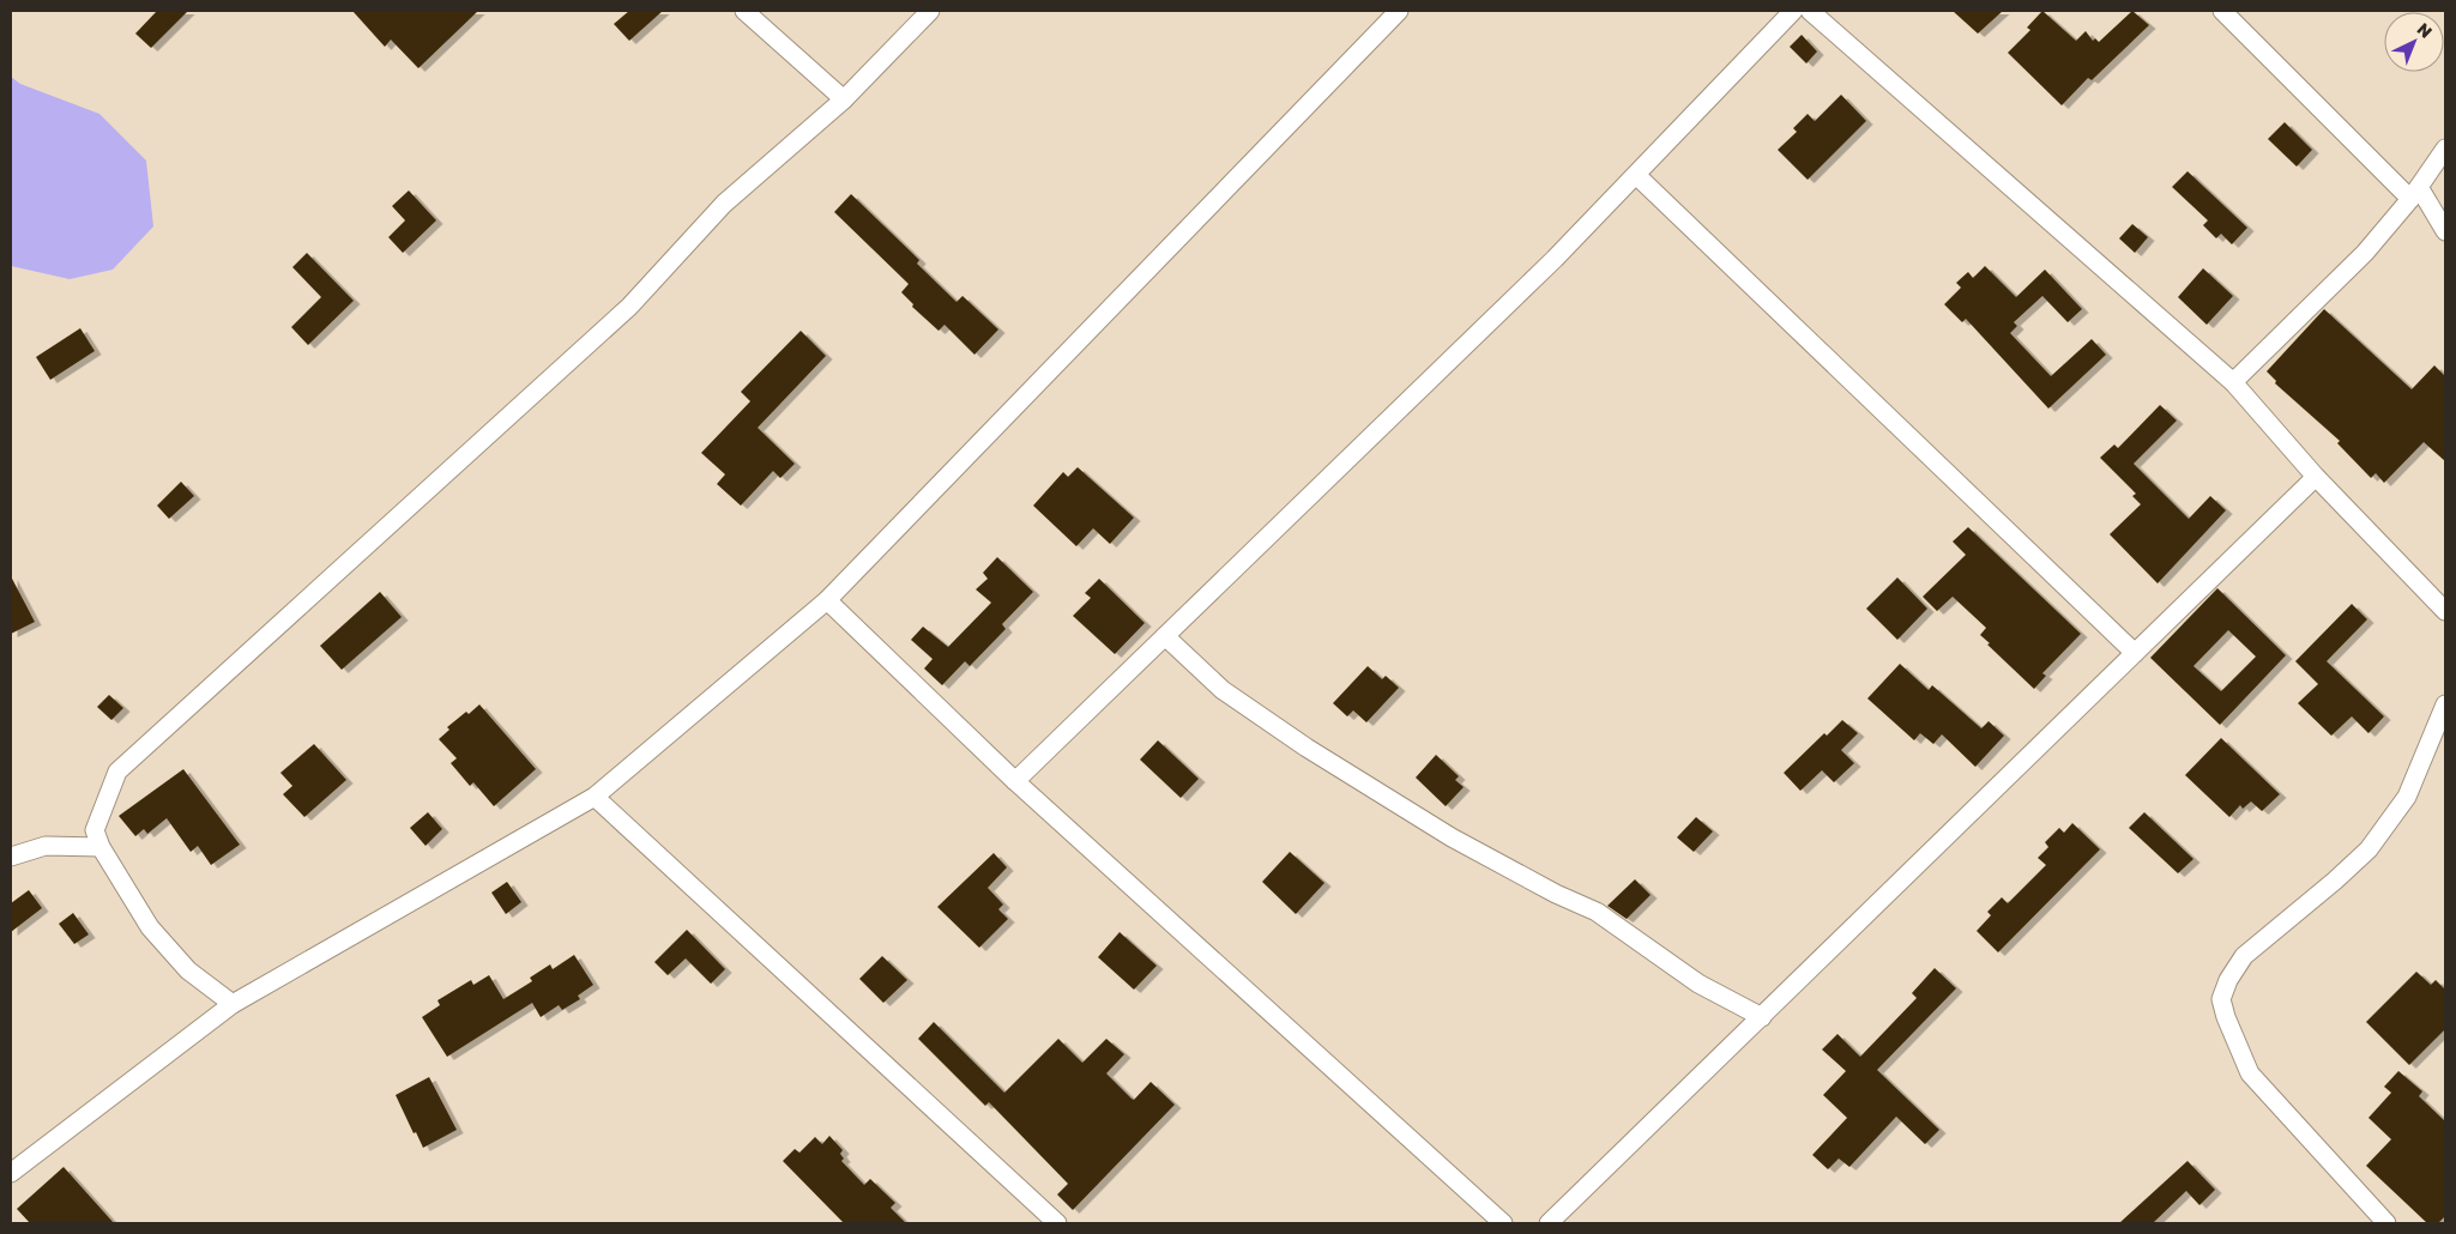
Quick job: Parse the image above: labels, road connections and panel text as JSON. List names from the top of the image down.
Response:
{
  "north": "top right"
}
